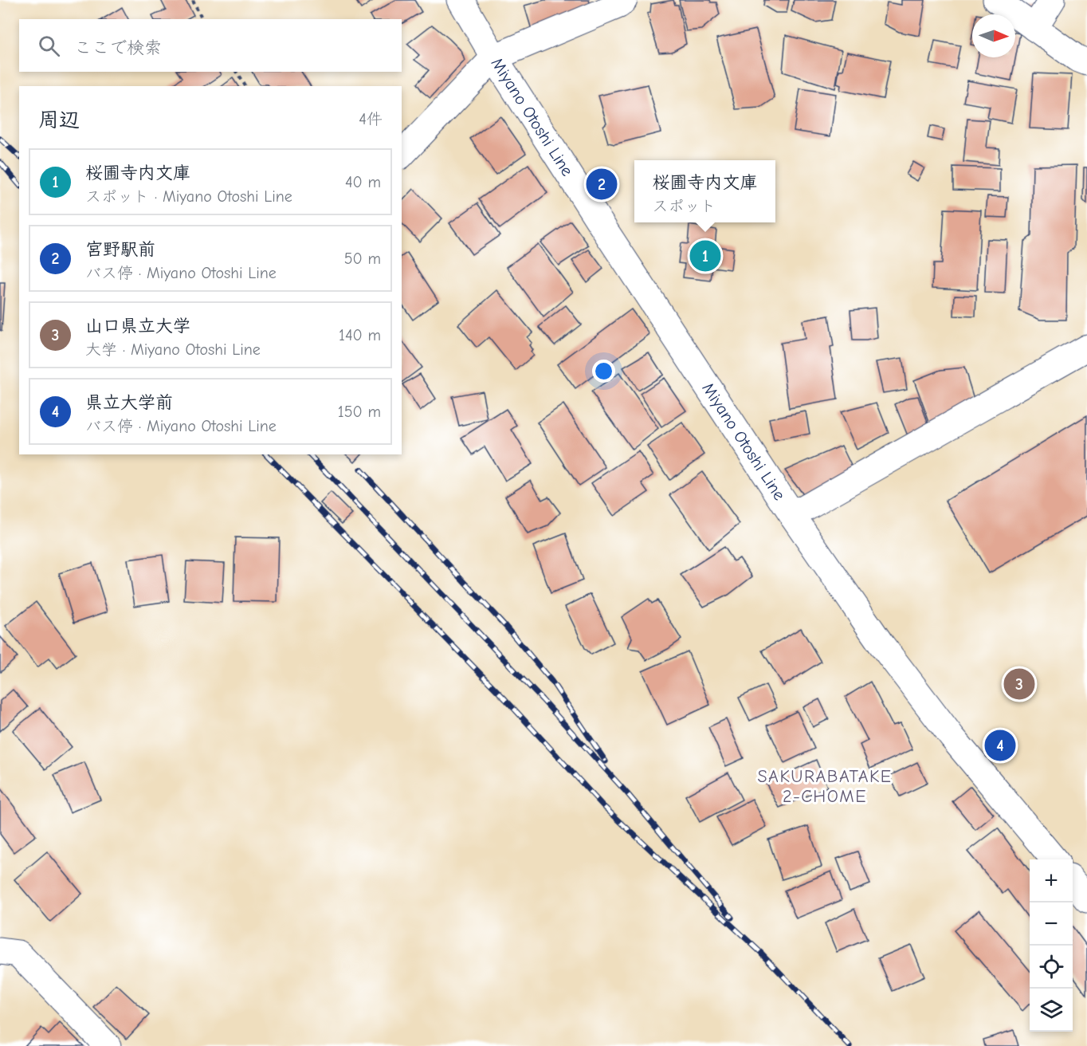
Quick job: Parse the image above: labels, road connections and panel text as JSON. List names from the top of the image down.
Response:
{
  "streets": {
    "main road": ["Miyano Otoshi Line"]
  },
  "districts": ["SAKURABATAKE 2-CHOME"],
  "north": "right",
  "page": {
    "search": "ここで検索",
    "heading": ["周辺", "4件"],
    "list": [
      {
        "mark": "1",
        "name": "桜圃寺内文庫",
        "note": "スポット · Miyano Otoshi Line",
        "value": "40 m"
      },
      {
        "mark": "2",
        "name": "宮野駅前",
        "note": "バス停 · Miyano Otoshi Line",
        "value": "50 m"
      },
      {
        "mark": "3",
        "name": "山口県立大学",
        "note": "大学 · Miyano Otoshi Line",
        "value": "140 m"
      },
      {
        "mark": "4",
        "name": "県立大学前",
        "note": "バス停 · Miyano Otoshi Line",
        "value": "150 m"
      }
    ],
    "popup": ["桜圃寺内文庫", "スポット"],
    "pins": [
      "2",
      "1",
      "3",
      "4"
    ],
    "map_buttons": ["+", "−"]
  }
}
